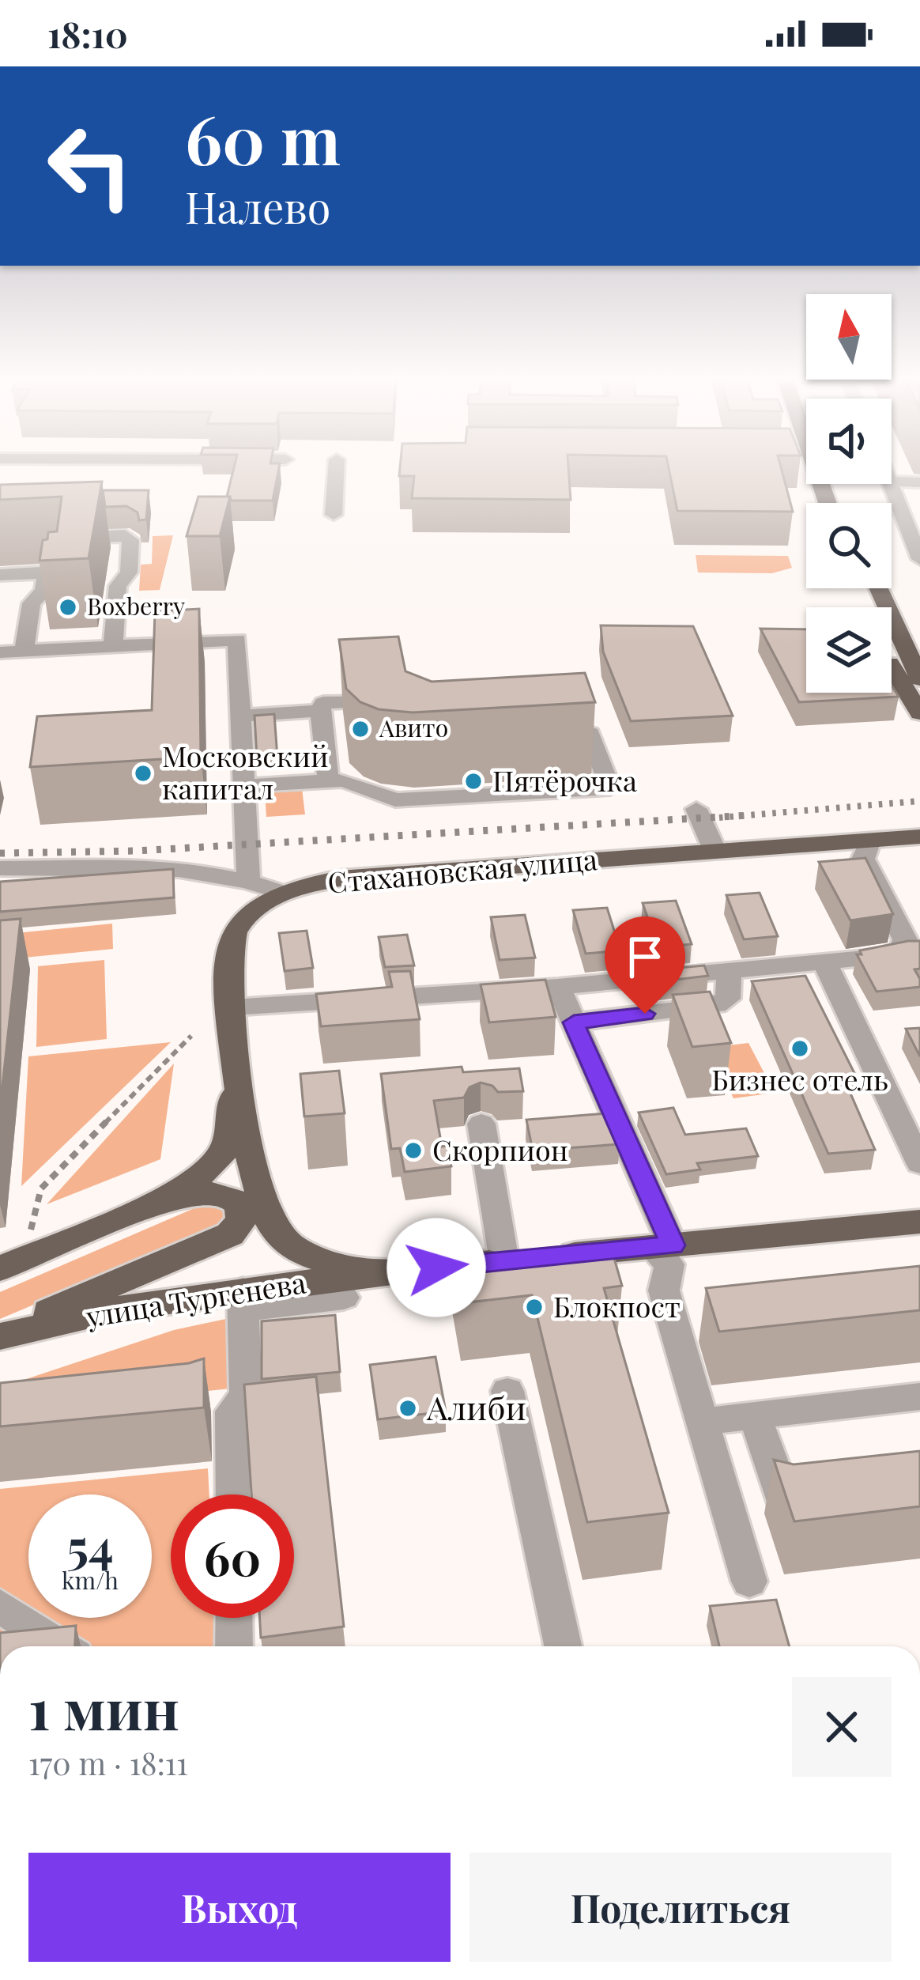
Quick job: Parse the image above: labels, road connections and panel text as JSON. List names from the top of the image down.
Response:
{
  "streets": {
    "main road": ["Стахановская улица", "улица Тургенева"]
  },
  "crossings": [
    ["Стахановская улица", "улица Тургенева"]
  ],
  "places": [
    "Boxberry",
    "Авито",
    "Московский капитал",
    "Пятёрочка",
    "Бизнес отель",
    "Скорпион",
    "Блокпост",
    "Алиби"
  ],
  "north": "top",
  "page": {
    "status": "18:10",
    "turn": ["60 m", "Налево"],
    "speed": "54 km/h",
    "limit": "60",
    "heading": ["1 мин", "170 m · 18:11"],
    "buttons": ["Выход", "Поделиться"]
  }
}
